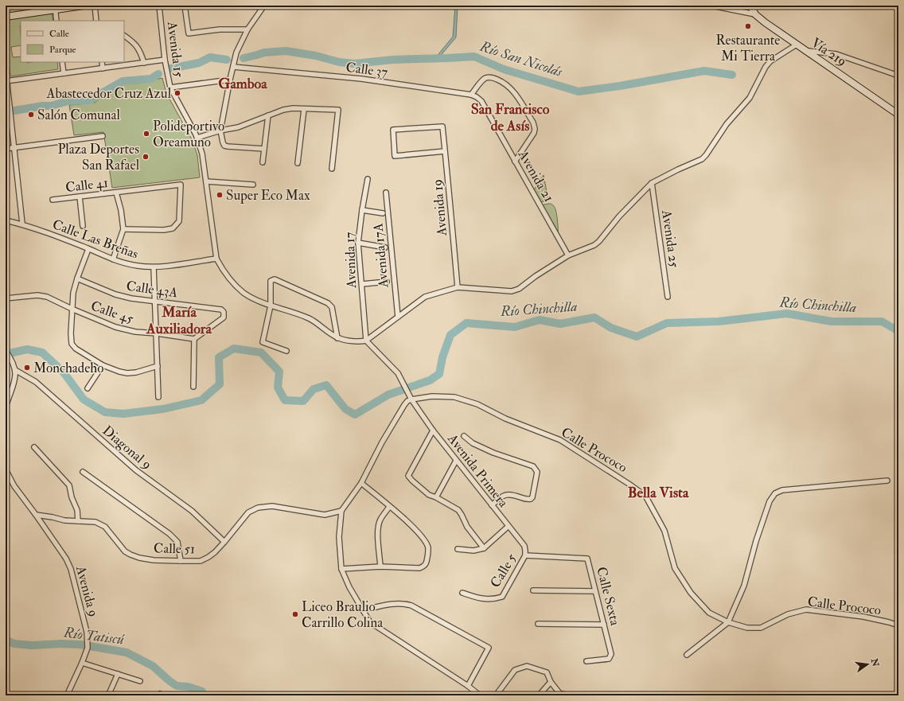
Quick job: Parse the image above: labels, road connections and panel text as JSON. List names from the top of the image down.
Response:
{
  "streets": {
    "main road": ["Vía 219"],
    "street": [
      "Avenida 15",
      "Calle 37",
      "Avenida 21",
      "Calle 41",
      "Avenida 19",
      "Calle Las Breñas",
      "Avenida 25",
      "Avenida 17A",
      "Avenida 17",
      "Calle 43A",
      "Calle 45",
      "Diagonal 9",
      "Calle Prococo",
      "Avenida Primera",
      "Calle 51",
      "Calle 5",
      "Avenida 9",
      "Calle Sexta"
    ]
  },
  "crossings": [
    ["Avenida 15", "Calle Las Breñas"],
    ["Calle 37", "Avenida 21"],
    ["Calle 43A", "Calle 45"],
    ["Diagonal 9", "Calle 51"],
    ["Calle Prococo", "Avenida Primera"],
    ["Avenida Primera", "Calle 5"],
    ["Avenida Primera", "Calle Sexta"],
    ["Calle 51", "Avenida 9"],
    ["Calle 5", "Calle Sexta"]
  ],
  "districts": [
    "Gamboa",
    "San Francisco de Asís",
    "María Auxiliadora",
    "Bella Vista"
  ],
  "water": ["Río San Nicolás", "Río Chinchilla", "Río Tatiscú"],
  "places": [
    "Restaurante Mi Tierra",
    "Abastecedor Cruz Azul",
    "Salón Comunal",
    "Polideportivo Oreamuno",
    "Plaza Deportes San Rafael",
    "Super Eco Max",
    "Monchadeho",
    "Liceo Braulio Carrillo Colina"
  ],
  "legend": ["Calle", "Parque"],
  "north": "right"
}
